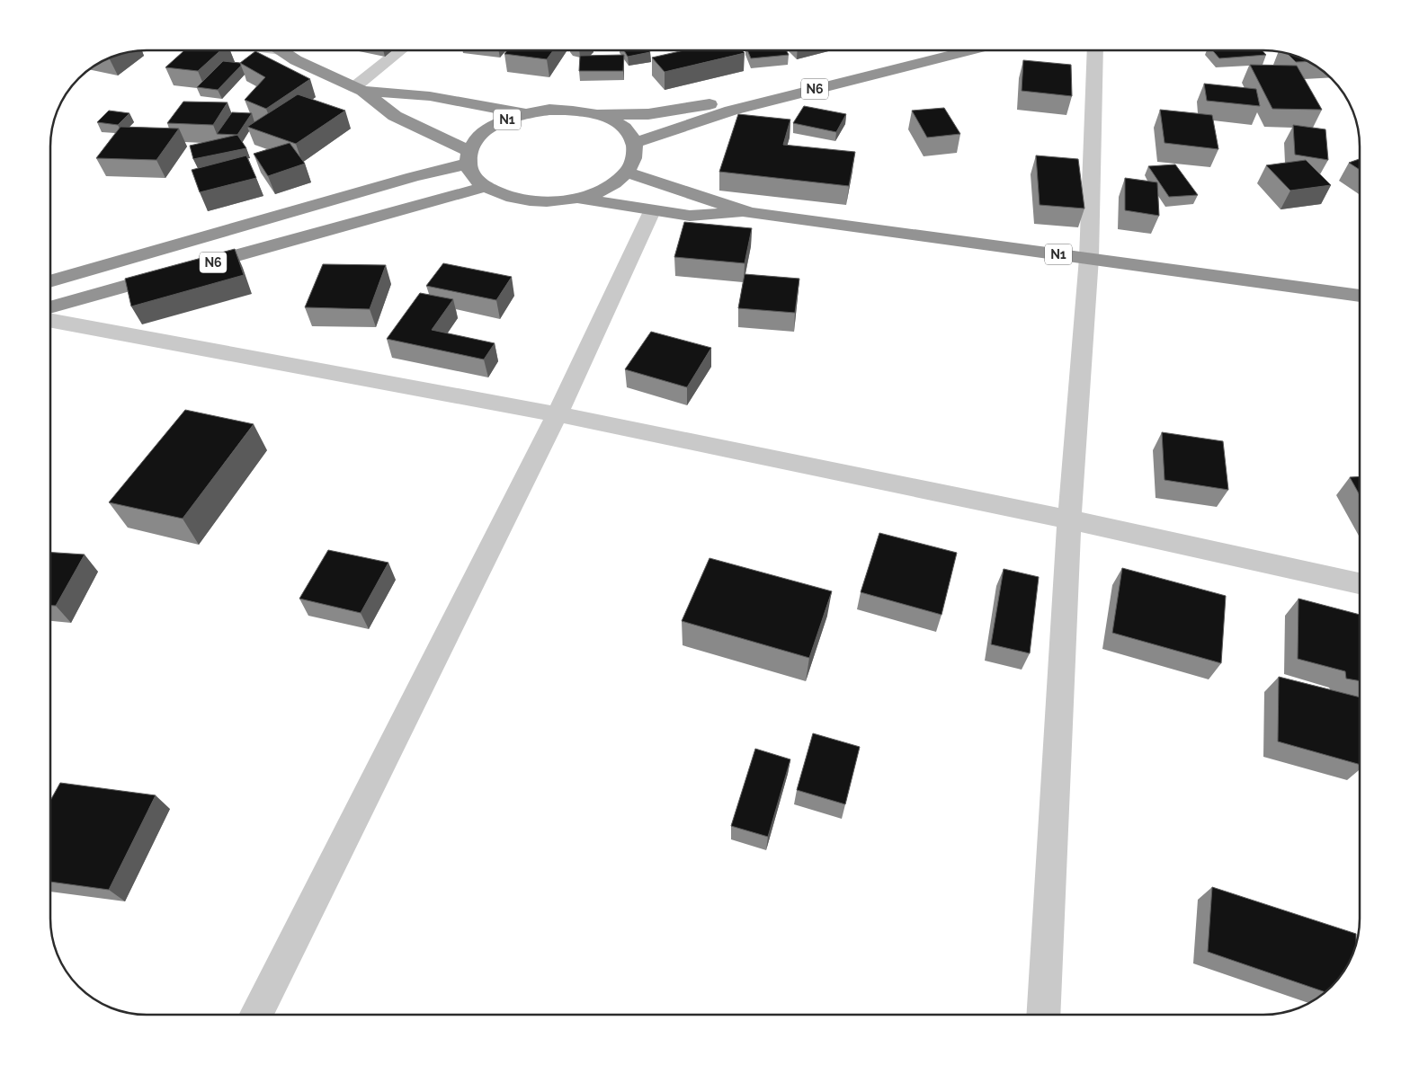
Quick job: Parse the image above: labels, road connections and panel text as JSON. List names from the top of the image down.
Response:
{
  "streets": {
    "highway": ["N6", "N1"]
  },
  "crossings": [
    ["N6", "N1"]
  ]
}
